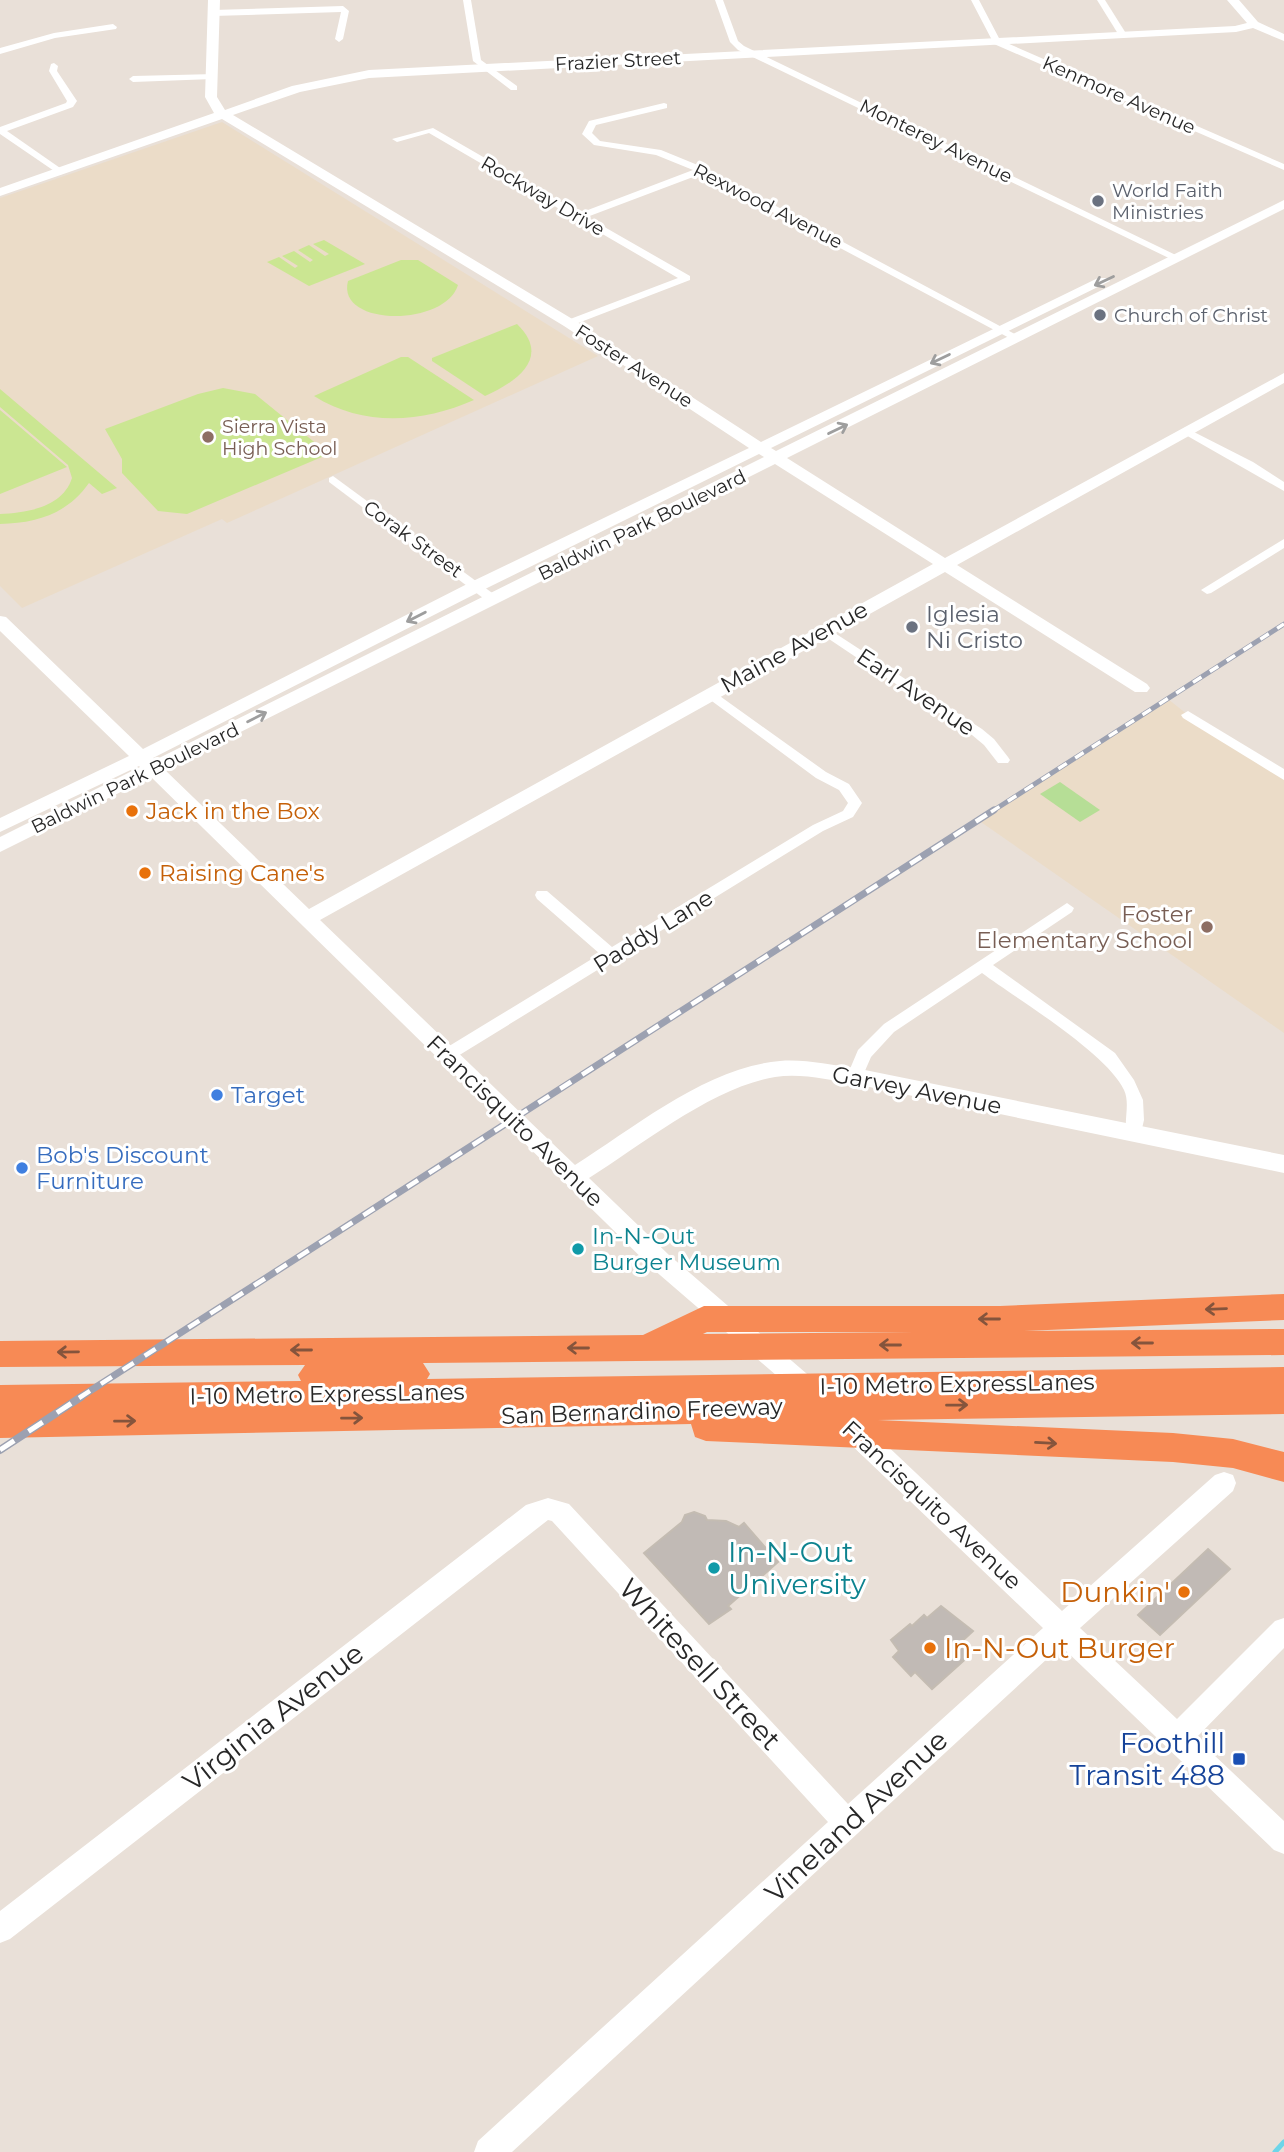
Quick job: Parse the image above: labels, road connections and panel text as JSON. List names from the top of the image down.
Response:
{
  "streets": {
    "highway": ["I-10 Metro ExpressLanes", "San Bernardino Freeway"],
    "street": [
      "Frazier Street",
      "Kenmore Avenue",
      "Monterey Avenue",
      "Rockway Drive",
      "Rexwood Avenue",
      "Foster Avenue",
      "Baldwin Park Boulevard",
      "Corak Street",
      "Maine Avenue",
      "Earl Avenue",
      "Paddy Lane",
      "Garvey Avenue",
      "Francisquito Avenue",
      "Whitesell Street",
      "Virginia Avenue",
      "Vineland Avenue"
    ]
  },
  "crossings": [
    ["Frazier Street", "Kenmore Avenue"],
    ["Frazier Street", "Monterey Avenue"],
    ["Frazier Street", "Foster Avenue"],
    ["Monterey Avenue", "Baldwin Park Boulevard"],
    ["Rockway Drive", "Foster Avenue"],
    ["Rexwood Avenue", "Baldwin Park Boulevard"],
    ["Foster Avenue", "Baldwin Park Boulevard"],
    ["Foster Avenue", "Maine Avenue"],
    ["Baldwin Park Boulevard", "Corak Street"],
    ["Baldwin Park Boulevard", "Francisquito Avenue"],
    ["Maine Avenue", "Earl Avenue"],
    ["Maine Avenue", "Paddy Lane"],
    ["Maine Avenue", "Francisquito Avenue"],
    ["Paddy Lane", "Francisquito Avenue"],
    ["Garvey Avenue", "Francisquito Avenue"],
    ["Francisquito Avenue", "Vineland Avenue"],
    ["I-10 Metro ExpressLanes", "San Bernardino Freeway"],
    ["Whitesell Street", "Virginia Avenue"],
    ["Whitesell Street", "Vineland Avenue"]
  ],
  "places": {
    "other": [
      "World Faith Ministries",
      "Church of Christ",
      "Sierra Vista High School",
      "Iglesia Ni Cristo",
      "Jack in the Box",
      "Raising Cane's",
      "Foster Elementary School",
      "Target",
      "Bob's Discount Furniture",
      "In-N-Out Burger Museum",
      "In-N-Out University",
      "Dunkin'",
      "In-N-Out Burger"
    ],
    "transit": ["Foothill Transit 488"]
  }
}
